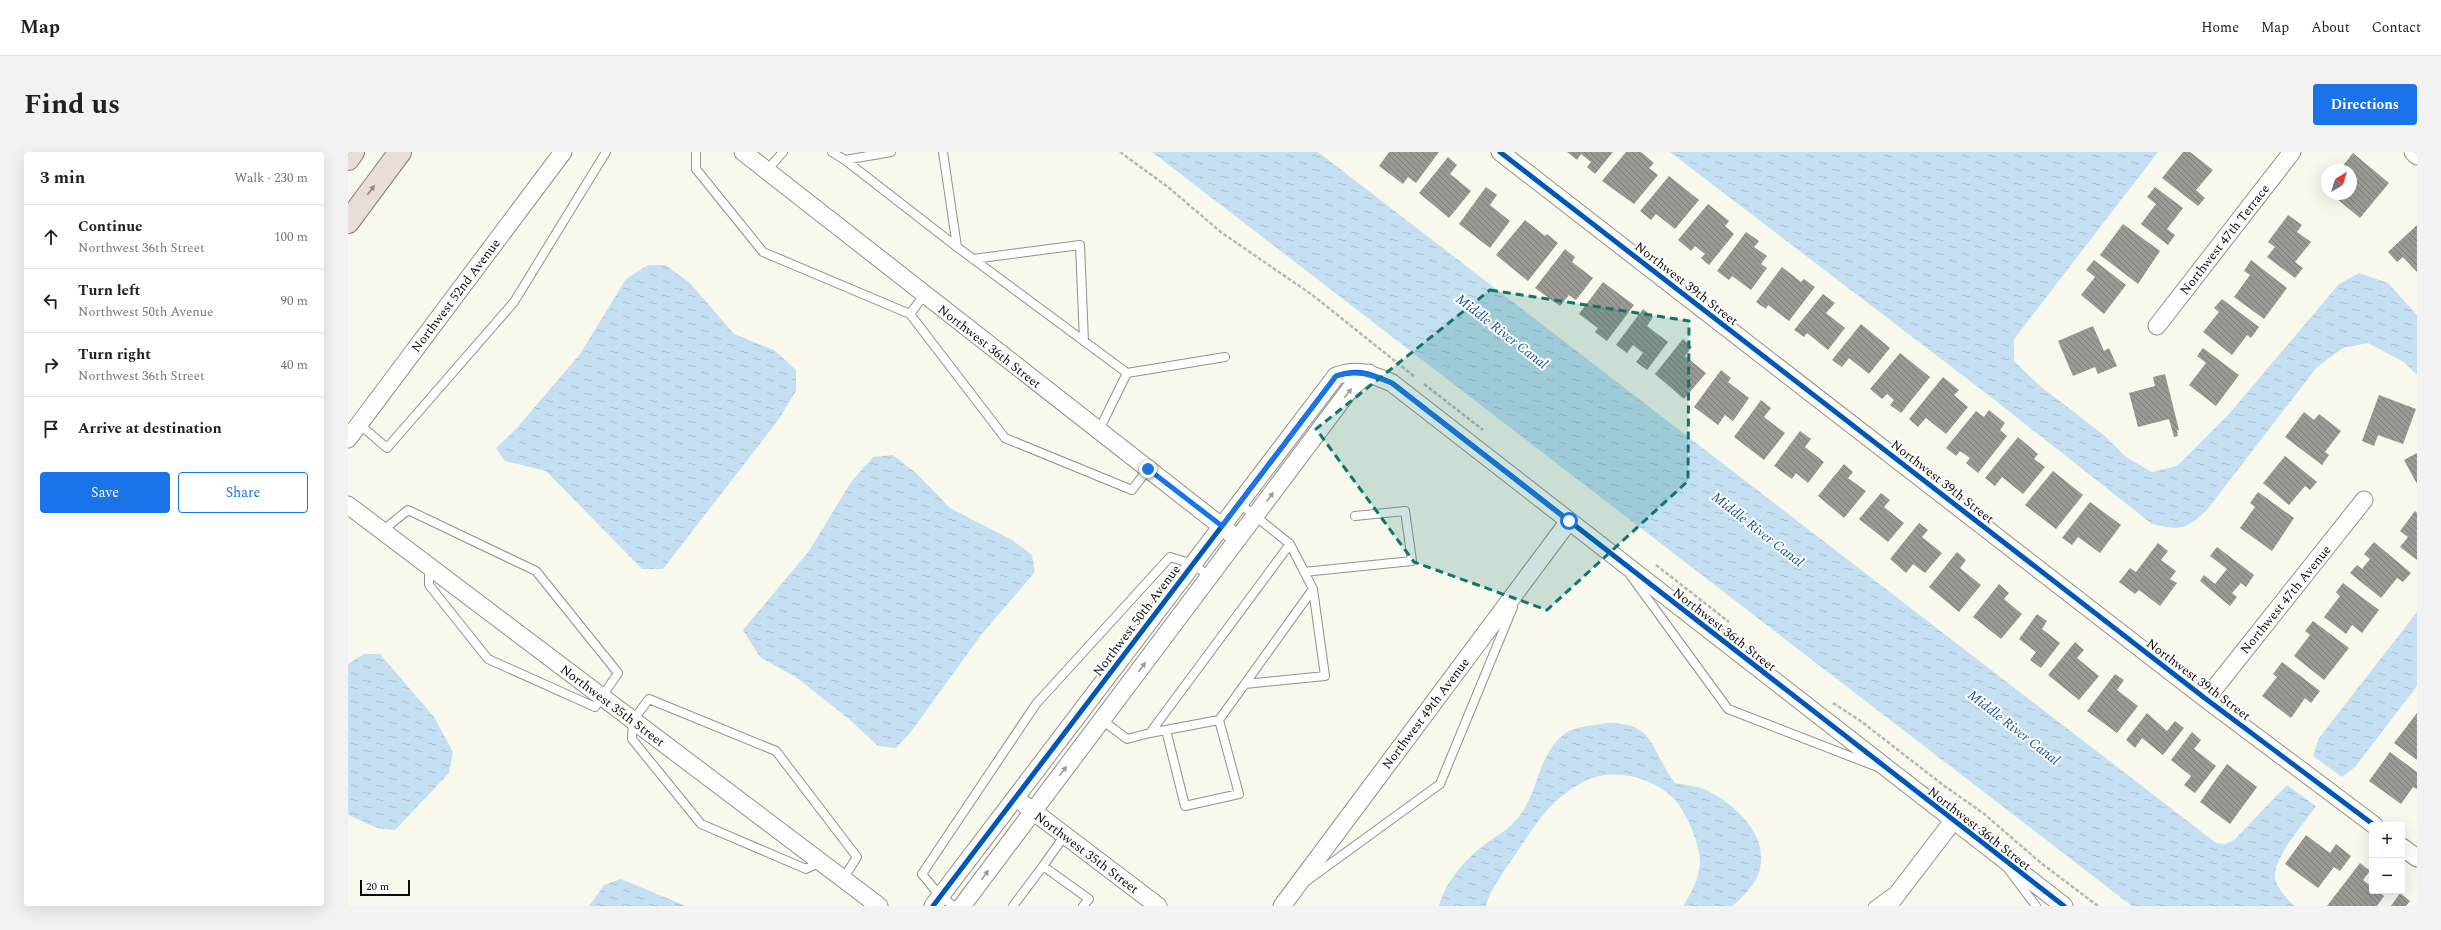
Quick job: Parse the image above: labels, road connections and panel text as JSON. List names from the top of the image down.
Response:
{
  "streets": {
    "street": [
      "Northwest 47th Terrace",
      "Northwest 39th Street",
      "Northwest 52nd Avenue",
      "Northwest 36th Street",
      "Northwest 47th Avenue",
      "Northwest 50th Avenue",
      "Northwest 35th Street",
      "Northwest 49th Avenue"
    ]
  },
  "crossings": [
    ["Northwest 39th Street", "Northwest 47th Avenue"],
    ["Northwest 36th Street", "Northwest 50th Avenue"],
    ["Northwest 36th Street", "Northwest 49th Avenue"],
    ["Northwest 50th Avenue", "Northwest 35th Street"]
  ],
  "water": ["Middle River Canal"],
  "scale_bar": "20 m",
  "north": "top right",
  "page": {
    "header": "Map",
    "nav": [
      "Home",
      "Map",
      "About",
      "Contact"
    ],
    "title": "Find us",
    "buttons": [
      "Directions",
      ["Save", "Share"]
    ],
    "heading": ["3 min", "Walk · 230 m"],
    "list": [
      ["Continue", "Northwest 36th Street", "100 m"],
      ["Turn left", "Northwest 50th Avenue", "90 m"],
      ["Turn right", "Northwest 36th Street", "40 m"],
      "Arrive at destination"
    ],
    "map_buttons": ["+", "−"],
    "scale": "20 m"
  }
}
